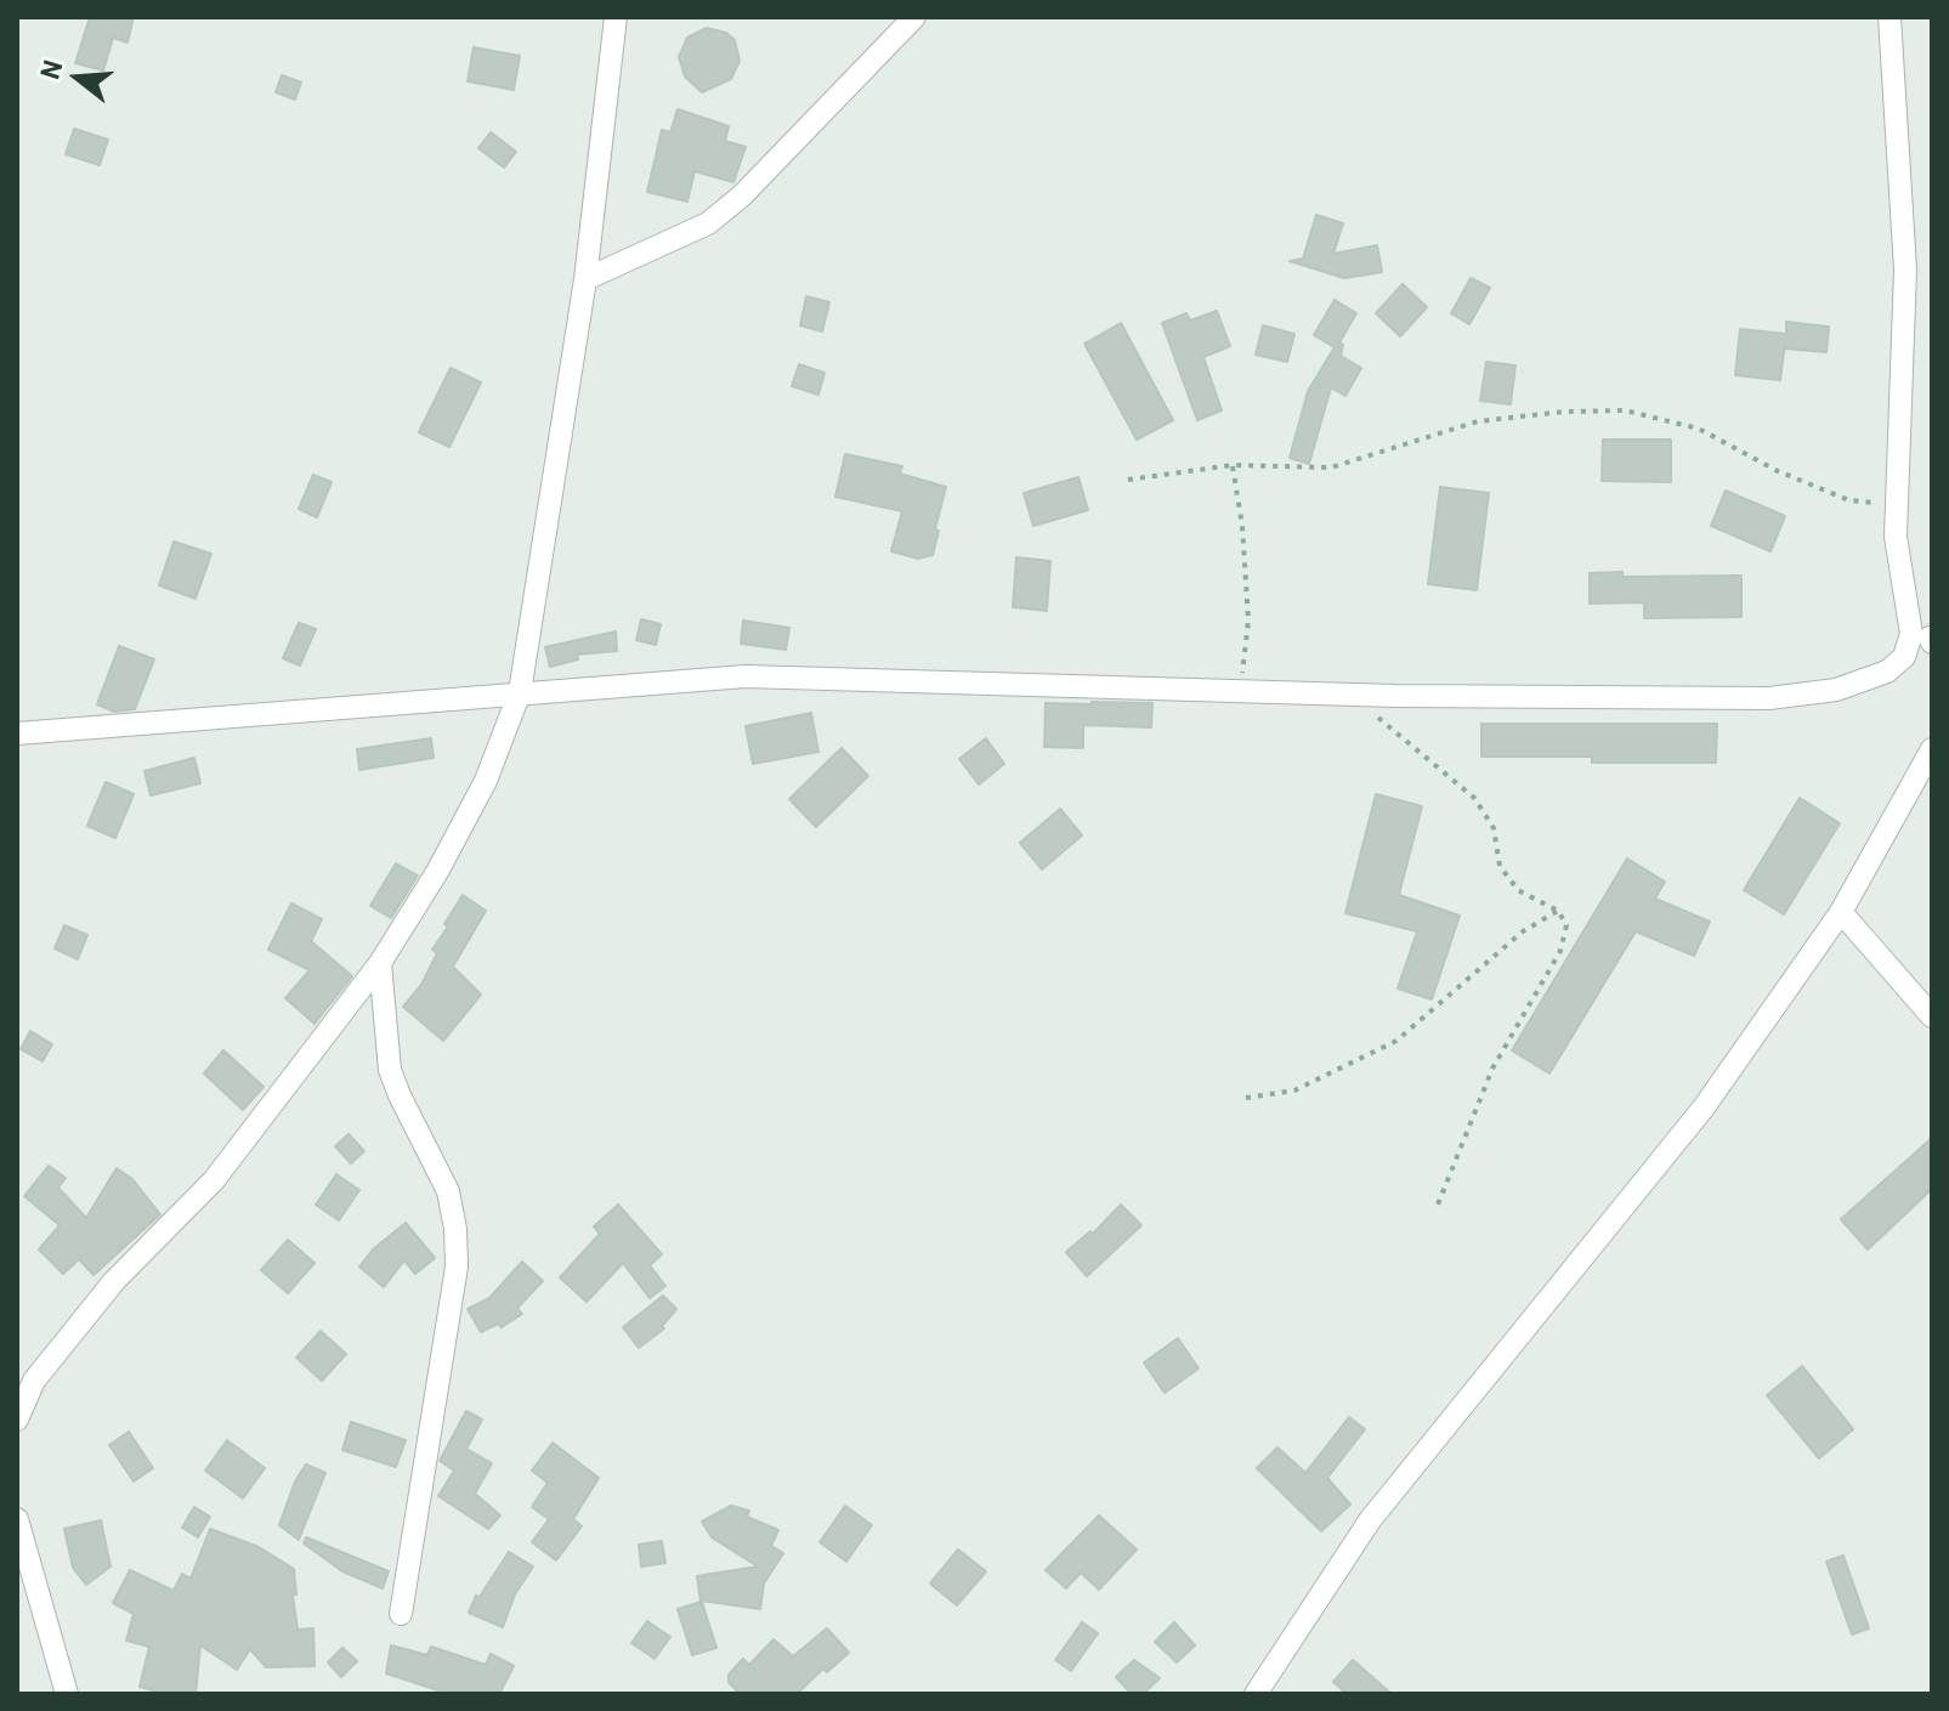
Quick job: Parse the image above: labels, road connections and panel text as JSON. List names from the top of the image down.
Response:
{
  "north": "left"
}
